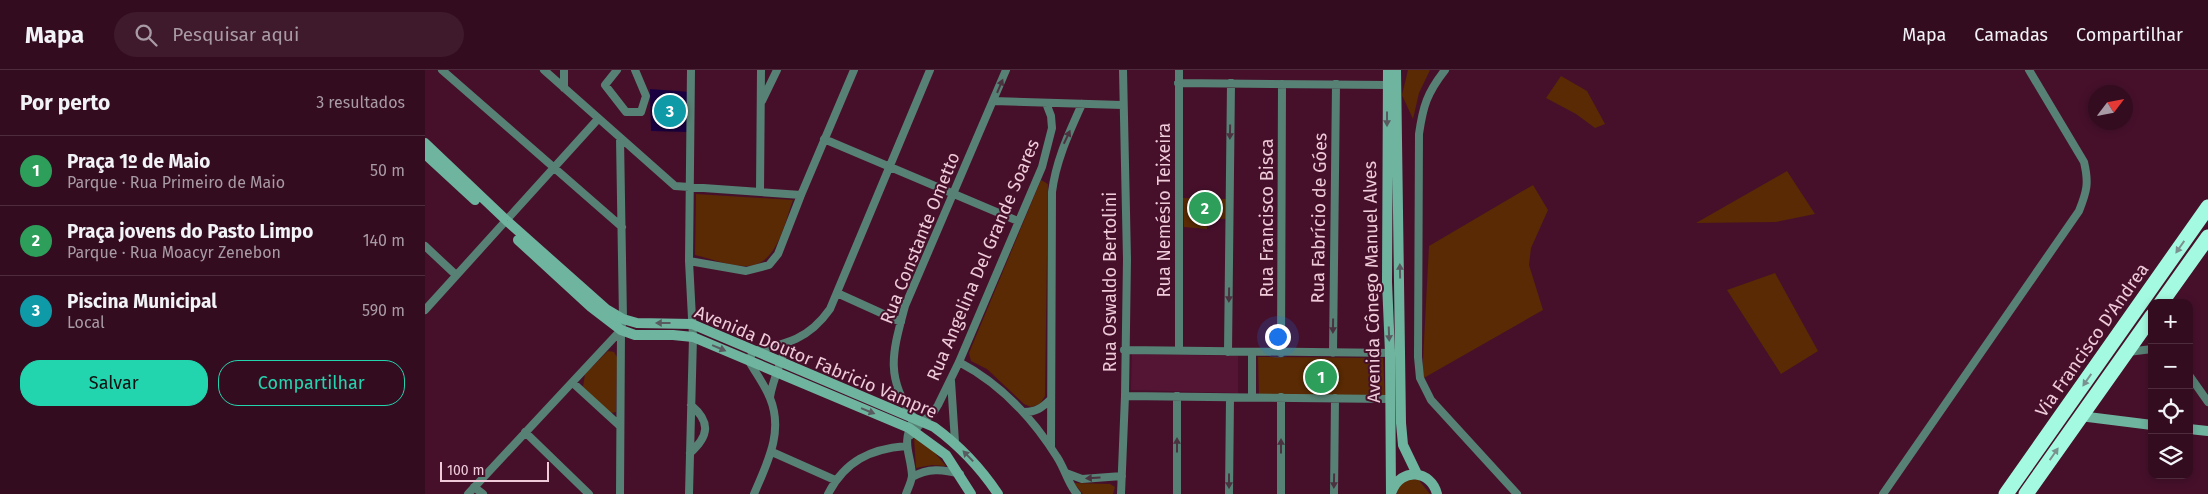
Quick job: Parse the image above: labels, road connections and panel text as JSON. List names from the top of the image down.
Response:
{
  "streets": {
    "highway": ["Via Francisco D'Andrea"],
    "street": [
      "Rua Nemésio Teixeira",
      "Rua Francisco Bisca",
      "Rua Fabrício de Góes",
      "Rua Constante Ometto",
      "Rua Angelina Del Grande Soares",
      "Rua Oswaldo Bertolini",
      "Avenida Cônego Manuel Alves",
      "Avenida Doutor Fabricio Vampre"
    ]
  },
  "crossings": [
    ["Rua Constante Ometto", "Rua Angelina Del Grande Soares"],
    ["Rua Constante Ometto", "Avenida Doutor Fabricio Vampre"],
    ["Rua Angelina Del Grande Soares", "Avenida Doutor Fabricio Vampre"]
  ],
  "one_way": ["Rua Fabrício de Góes"],
  "scale_bar": "100 m",
  "north": "top right",
  "page": {
    "header": "Mapa",
    "search": "Pesquisar aqui",
    "nav": ["Mapa", "Camadas", "Compartilhar"],
    "heading": ["Por perto", "3 resultados"],
    "pins": ["3", "2", "1"],
    "list": [
      {
        "mark": "1",
        "name": "Praça 1º de Maio",
        "note": "Parque · Rua Primeiro de Maio",
        "value": "50 m"
      },
      {
        "mark": "2",
        "name": "Praça jovens do Pasto Limpo",
        "note": "Parque · Rua Moacyr Zenebon",
        "value": "140 m"
      },
      {
        "mark": "3",
        "name": "Piscina Municipal",
        "note": "Local",
        "value": "590 m"
      }
    ],
    "map_buttons": ["+", "−"],
    "buttons": ["Salvar", "Compartilhar"],
    "scale": "100 m"
  }
}
